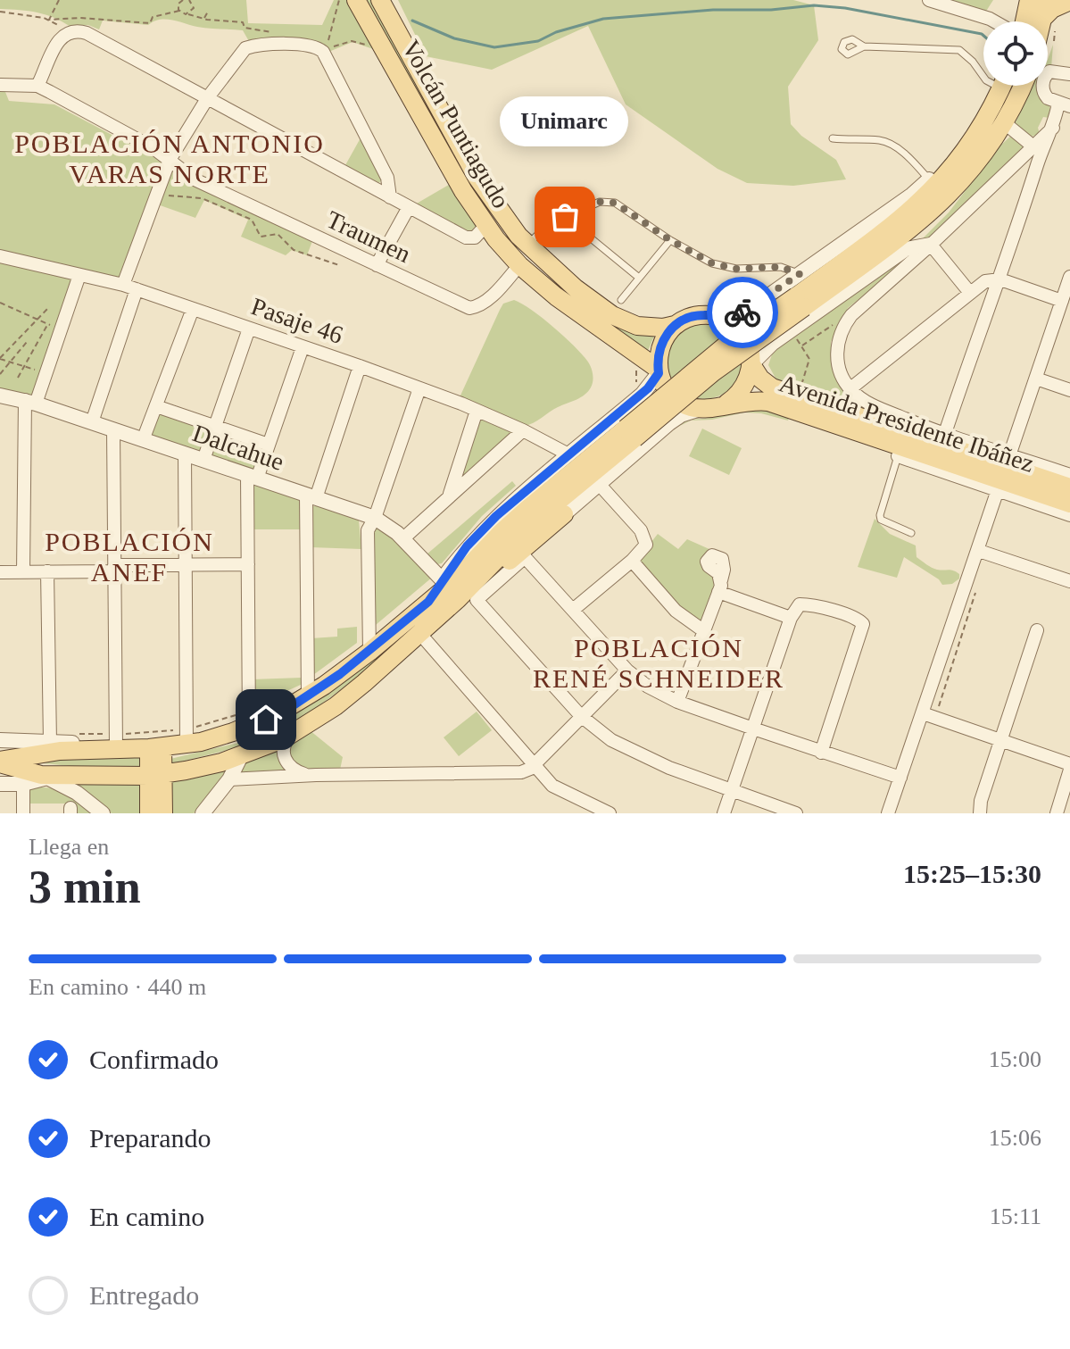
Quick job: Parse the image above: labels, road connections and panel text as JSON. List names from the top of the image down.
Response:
{
  "streets": {
    "main road": ["Volcán Puntiagudo", "Avenida Presidente Ibáñez"],
    "street": ["Traumen", "Pasaje 46", "Dalcahue"]
  },
  "crossings": [
    ["Volcán Puntiagudo", "Traumen"],
    ["Volcán Puntiagudo", "Avenida Presidente Ibáñez"]
  ],
  "districts": ["POBLACIÓN ANTONIO VARAS NORTE", "POBLACIÓN ANEF", "POBLACIÓN RENÉ SCHNEIDER"],
  "places": ["Unimarc"],
  "page": {
    "bubble": "Unimarc",
    "heading": ["3 min", "Llega en", "15:25–15:30"],
    "bar": "En camino · 440 m",
    "list": [
      ["Confirmado", "15:00"],
      ["Preparando", "15:06"],
      ["En camino", "15:11"],
      "Entregado"
    ]
  }
}
